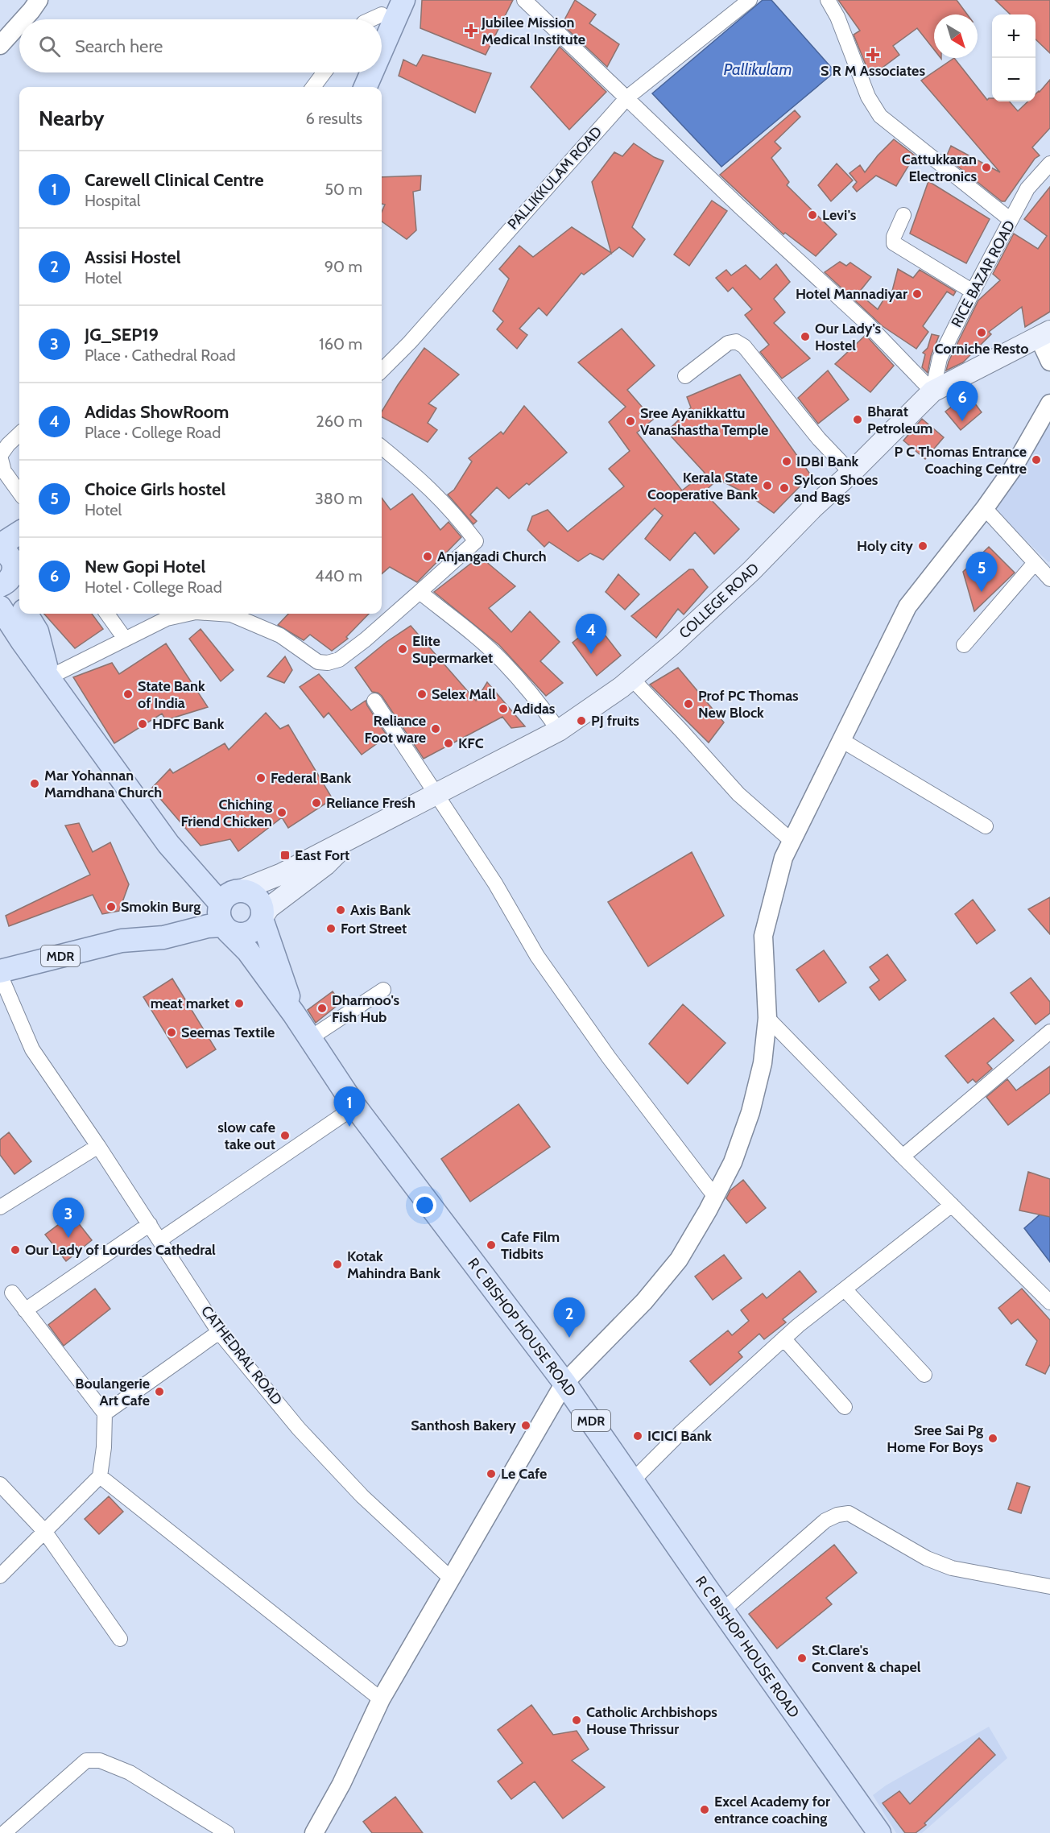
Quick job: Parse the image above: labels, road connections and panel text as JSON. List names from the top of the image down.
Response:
{
  "streets": {
    "main road": ["COLLEGE ROAD", "MDR", "R C BISHOP HOUSE ROAD"],
    "street": ["PALLIKKULAM ROAD", "RICE BAZAR ROAD", "CATHEDRAL ROAD"]
  },
  "crossings": [
    ["RICE BAZAR ROAD", "COLLEGE ROAD"],
    ["COLLEGE ROAD", "MDR"],
    ["MDR", "CATHEDRAL ROAD"]
  ],
  "water": ["Pallikulam"],
  "places": {
    "health": ["Jubilee Mission Medical Institute", "S R M Associates"],
    "other": [
      "Cattukkaran Electronics",
      "Levi's",
      "Hotel Mannadiyar",
      "Corniche Resto",
      "Our Lady's Hostel",
      "Bharat Petroleum",
      "Sree Ayanikkattu Vanashastha Temple",
      "P C Thomas Entrance Coaching Centre",
      "IDBI Bank",
      "Kerala State Cooperative Bank",
      "Sylcon Shoes and Bags",
      "Holy city",
      "Anjangadi Church",
      "Elite Supermarket",
      "State Bank of India",
      "Selex Mall",
      "Prof PC Thomas New Block",
      "Adidas",
      "PJ fruits",
      "HDFC Bank",
      "Reliance Foot ware",
      "KFC",
      "Federal Bank",
      "Mar Yohannan Mamdhana Church",
      "Reliance Fresh",
      "Chiching Friend Chicken",
      "Smokin Burg",
      "Axis Bank",
      "Fort Street",
      "meat market",
      "Dharmoo's Fish Hub",
      "Seemas Textile",
      "slow cafe take out",
      "Cafe Film Tidbits",
      "Our Lady of Lourdes Cathedral",
      "Kotak Mahindra Bank",
      "Boulangerie Art Cafe",
      "Santhosh Bakery",
      "ICICI Bank",
      "Sree Sai Pg Home For Boys",
      "Le Cafe",
      "St.Clare's Convent & chapel",
      "Catholic Archbishops House Thrissur",
      "Excel Academy for entrance coaching"
    ],
    "transit": ["East Fort"]
  },
  "north": "bottom right",
  "page": {
    "map_buttons": ["+", "−"],
    "search": "Search here",
    "heading": ["Nearby", "6 results"],
    "list": [
      {
        "mark": "1",
        "name": "Carewell Clinical Centre",
        "note": "Hospital",
        "value": "50 m"
      },
      {
        "mark": "2",
        "name": "Assisi Hostel",
        "note": "Hotel",
        "value": "90 m"
      },
      {
        "mark": "3",
        "name": "JG_SEP19",
        "note": "Place · Cathedral Road",
        "value": "160 m"
      },
      {
        "mark": "4",
        "name": "Adidas ShowRoom",
        "note": "Place · College Road",
        "value": "260 m"
      },
      {
        "mark": "5",
        "name": "Choice Girls hostel",
        "note": "Hotel",
        "value": "380 m"
      },
      {
        "mark": "6",
        "name": "New Gopi Hotel",
        "note": "Hotel · College Road",
        "value": "440 m"
      }
    ],
    "pins": [
      "6",
      "5",
      "4",
      "1",
      "3",
      "2"
    ]
  }
}
